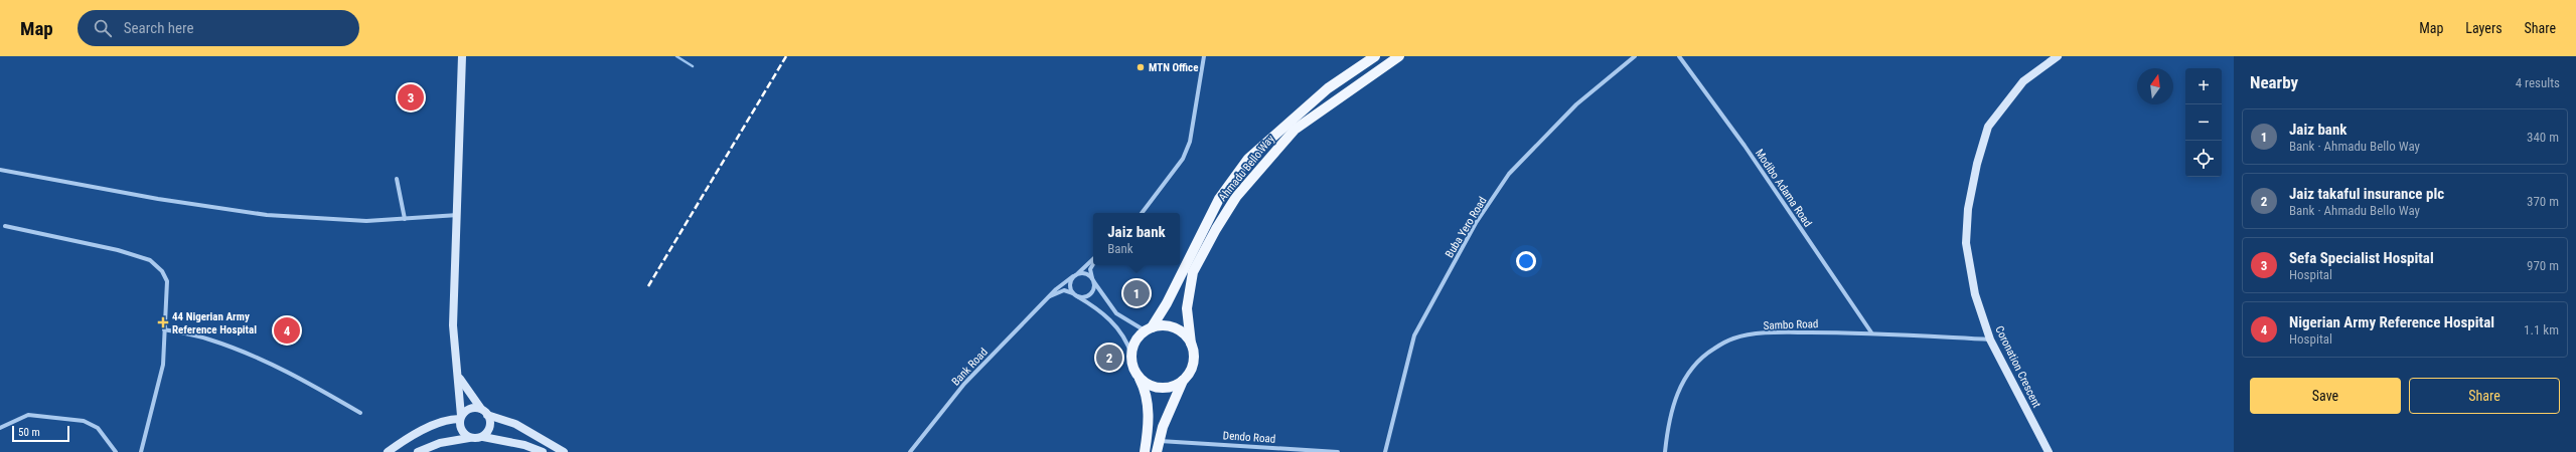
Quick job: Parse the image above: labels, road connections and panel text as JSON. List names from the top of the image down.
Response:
{
  "streets": {
    "main road": ["Ahmadu Bello Way"],
    "street": [
      "Modibo Adama Road",
      "Buba Yero Road",
      "Sambo Road",
      "Bank Road",
      "Coronation Crescent",
      "Dendo Road"
    ]
  },
  "crossings": [
    ["Modibo Adama Road", "Sambo Road"],
    ["Sambo Road", "Coronation Crescent"]
  ],
  "places": {
    "other": ["MTN Office"],
    "health": ["44 Nigerian Army Reference Hospital"]
  },
  "scale_bar": "50 m",
  "north": "top",
  "page": {
    "header": "Map",
    "search": "Search here",
    "nav": ["Map", "Layers", "Share"],
    "heading": ["Nearby", "4 results"],
    "map_buttons": ["+", "−"],
    "pins": [
      "3",
      "1",
      "4",
      "2"
    ],
    "list": [
      {
        "mark": "1",
        "name": "Jaiz bank",
        "note": "Bank · Ahmadu Bello Way",
        "value": "340 m"
      },
      {
        "mark": "2",
        "name": "Jaiz takaful insurance plc",
        "note": "Bank · Ahmadu Bello Way",
        "value": "370 m"
      },
      {
        "mark": "3",
        "name": "Sefa Specialist Hospital",
        "note": "Hospital",
        "value": "970 m"
      },
      {
        "mark": "4",
        "name": "Nigerian Army Reference Hospital",
        "note": "Hospital",
        "value": "1.1 km"
      }
    ],
    "popup": ["Jaiz bank", "Bank"],
    "buttons": ["Save", "Share"],
    "scale": "50 m"
  }
}
